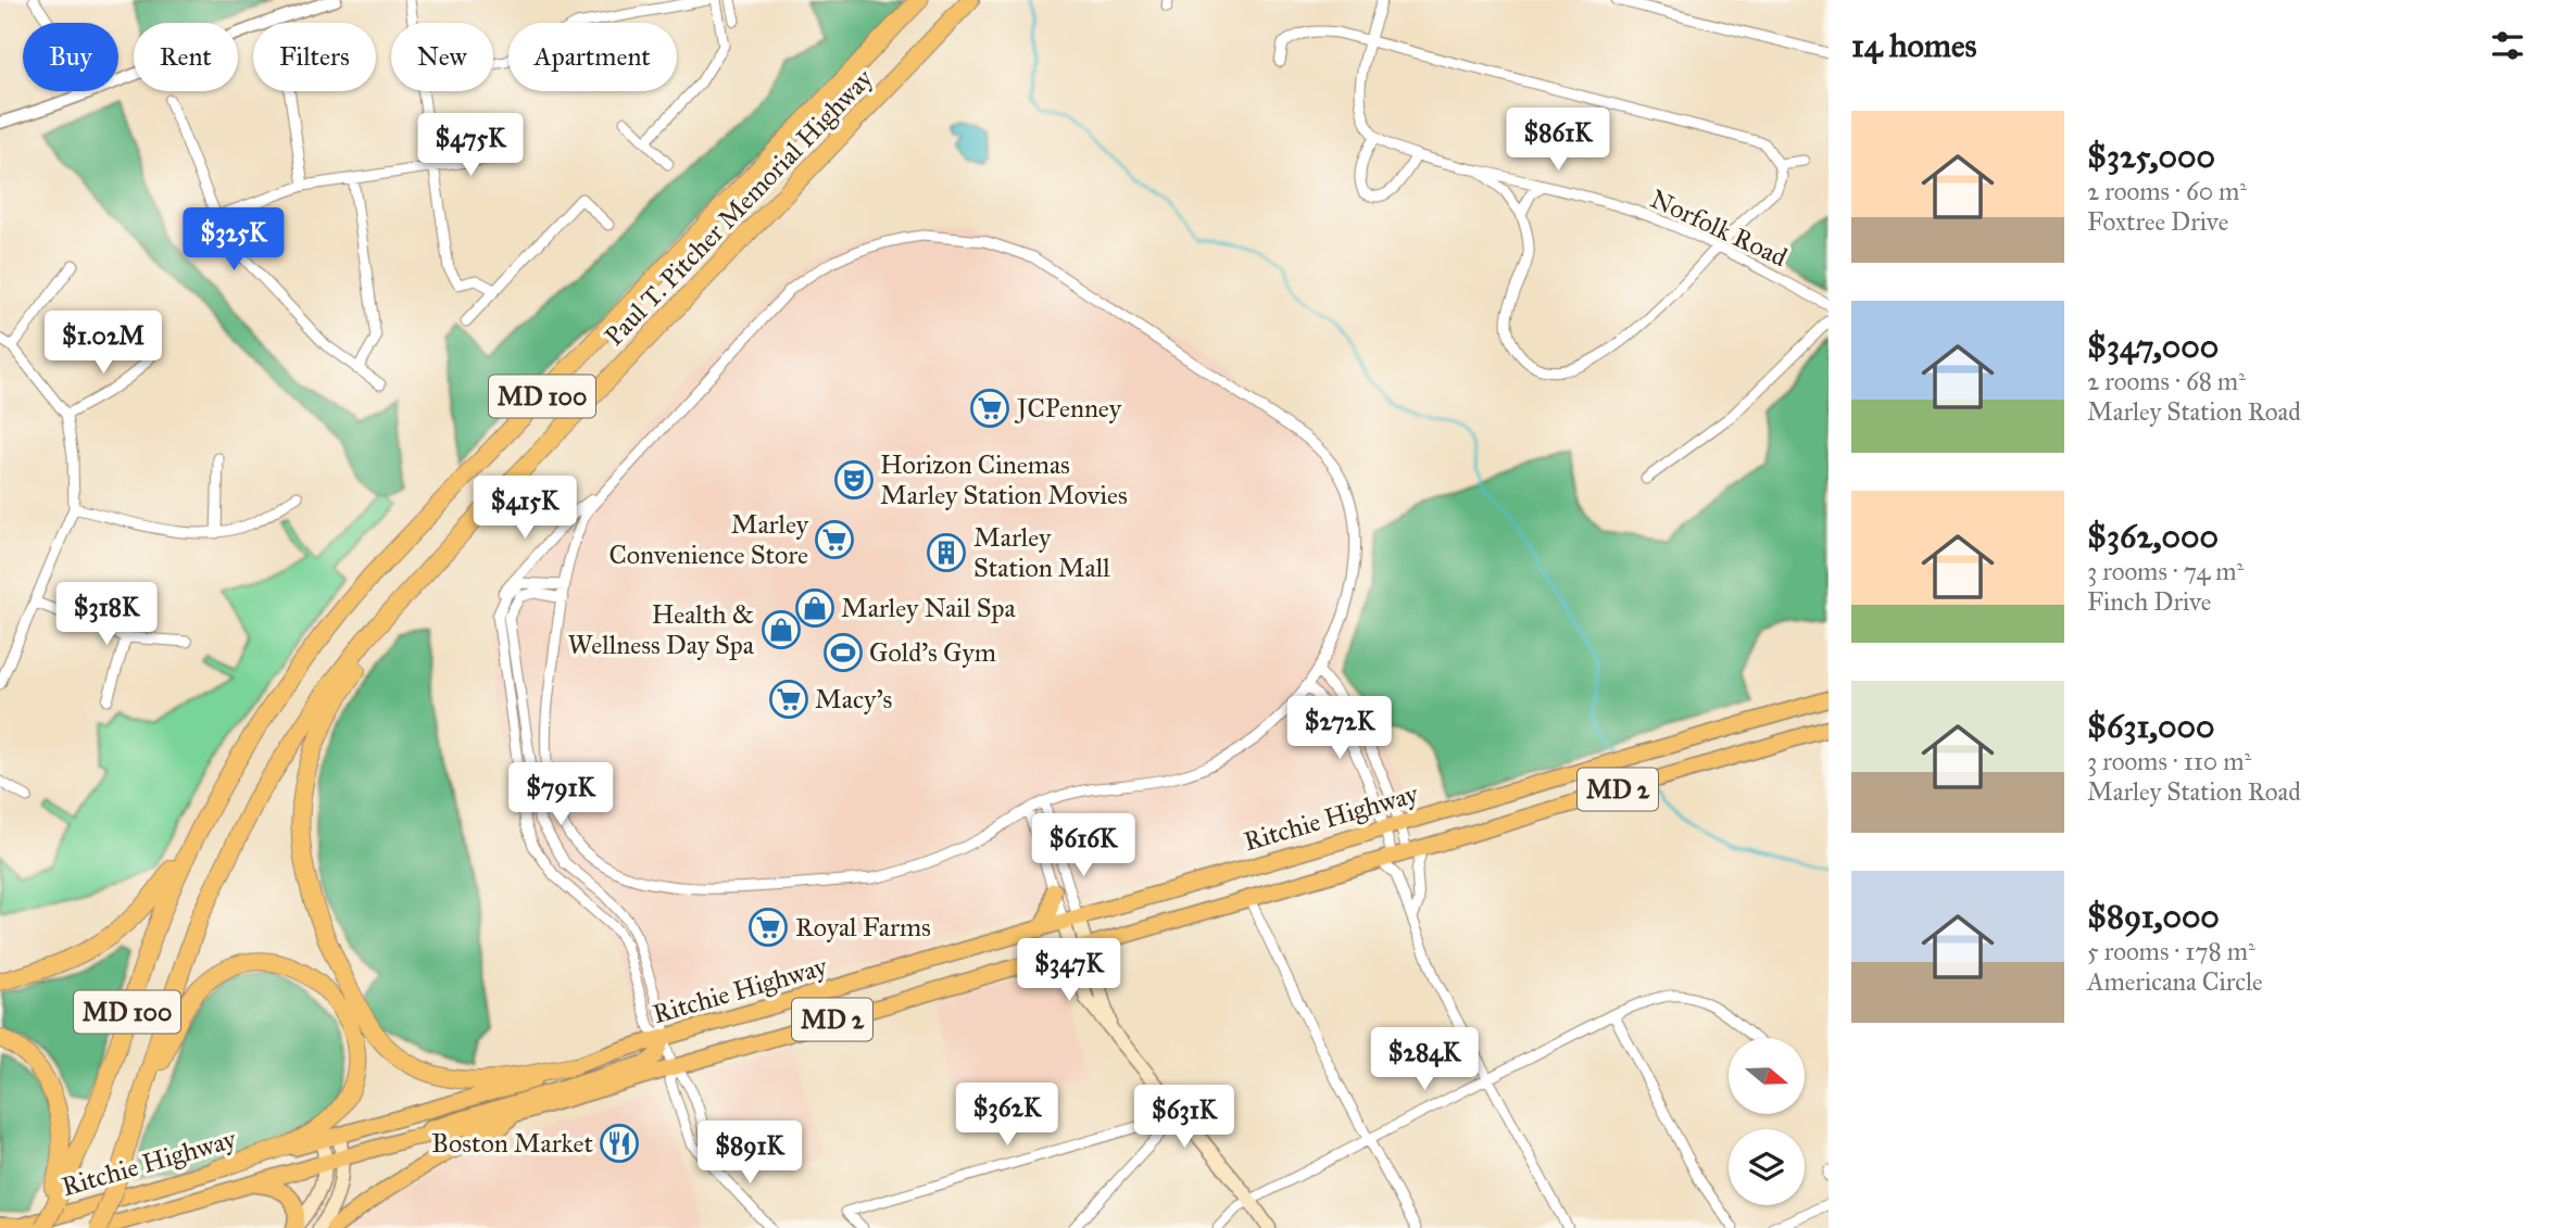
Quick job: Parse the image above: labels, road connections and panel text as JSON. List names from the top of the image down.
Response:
{
  "streets": {
    "highway": ["Paul T. Pitcher Memorial Highway", "MD 100"],
    "main road": ["MD 2", "Ritchie Highway"],
    "street": ["Norfolk Road"]
  },
  "crossings": [
    ["Paul T. Pitcher Memorial Highway", "Ritchie Highway"]
  ],
  "places": {
    "supermarket": [
      "JCPenney",
      "Marley Convenience Store",
      "Macy's",
      "Royal Farms"
    ],
    "theatre": ["Horizon Cinemas Marley Station Movies"],
    "building": ["Marley Station Mall"],
    "shop": ["Marley Nail Spa", "Health & Wellness Day Spa"],
    "sports": ["Gold's Gym"],
    "restaurant": ["Boston Market"]
  },
  "north": "right",
  "page": {
    "heading": "14 homes",
    "chip": [
      "Buy",
      "Rent",
      "Filters",
      "New",
      "Apartment"
    ],
    "list": [
      {
        "name": "$325,000",
        "note": "2 rooms · 60 m² · Foxtree Drive"
      },
      {
        "name": "$347,000",
        "note": "2 rooms · 68 m² · Marley Station Road"
      },
      {
        "name": "$362,000",
        "note": "3 rooms · 74 m² · Finch Drive"
      },
      {
        "name": "$631,000",
        "note": "3 rooms · 110 m² · Marley Station Road"
      },
      {
        "name": "$891,000",
        "note": "5 rooms · 178 m² · Americana Circle"
      }
    ],
    "price": [
      "$861K",
      "$475K",
      "$325K",
      "$1.02M",
      "$415K",
      "$318K",
      "$272K",
      "$791K",
      "$616K",
      "$347K",
      "$284K",
      "$362K",
      "$631K",
      "$891K"
    ]
  }
}
